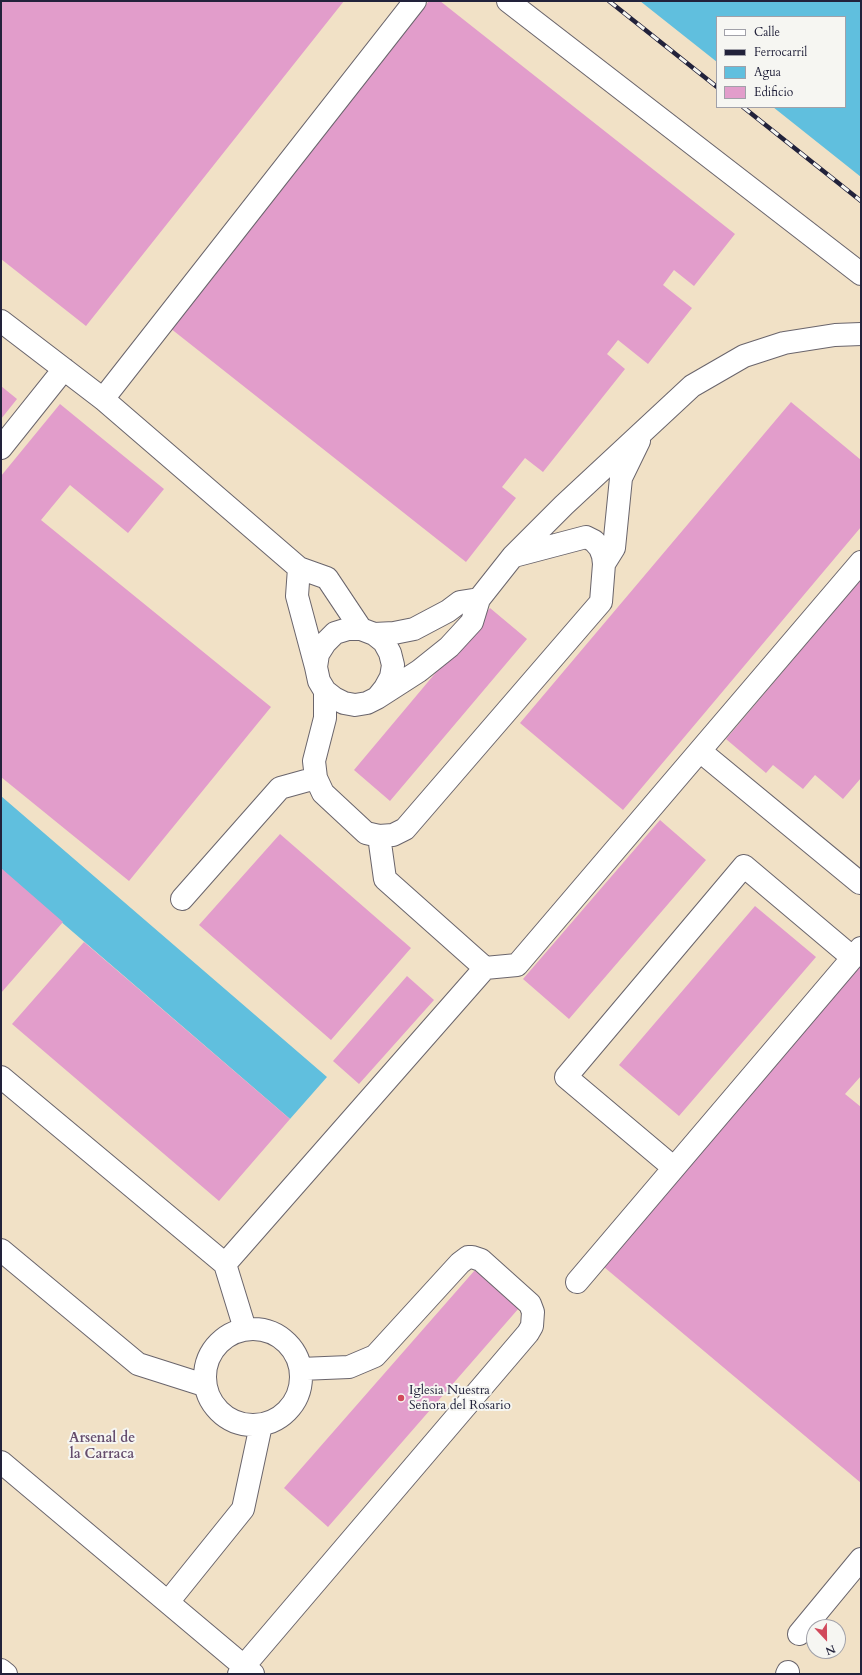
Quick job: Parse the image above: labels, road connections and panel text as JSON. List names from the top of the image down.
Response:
{
  "districts": ["Arsenal de la Carraca"],
  "places": ["Iglesia Nuestra Señora del Rosario"],
  "legend": [
    "Calle",
    "Ferrocarril",
    "Agua",
    "Edificio"
  ],
  "north": "bottom"
}
